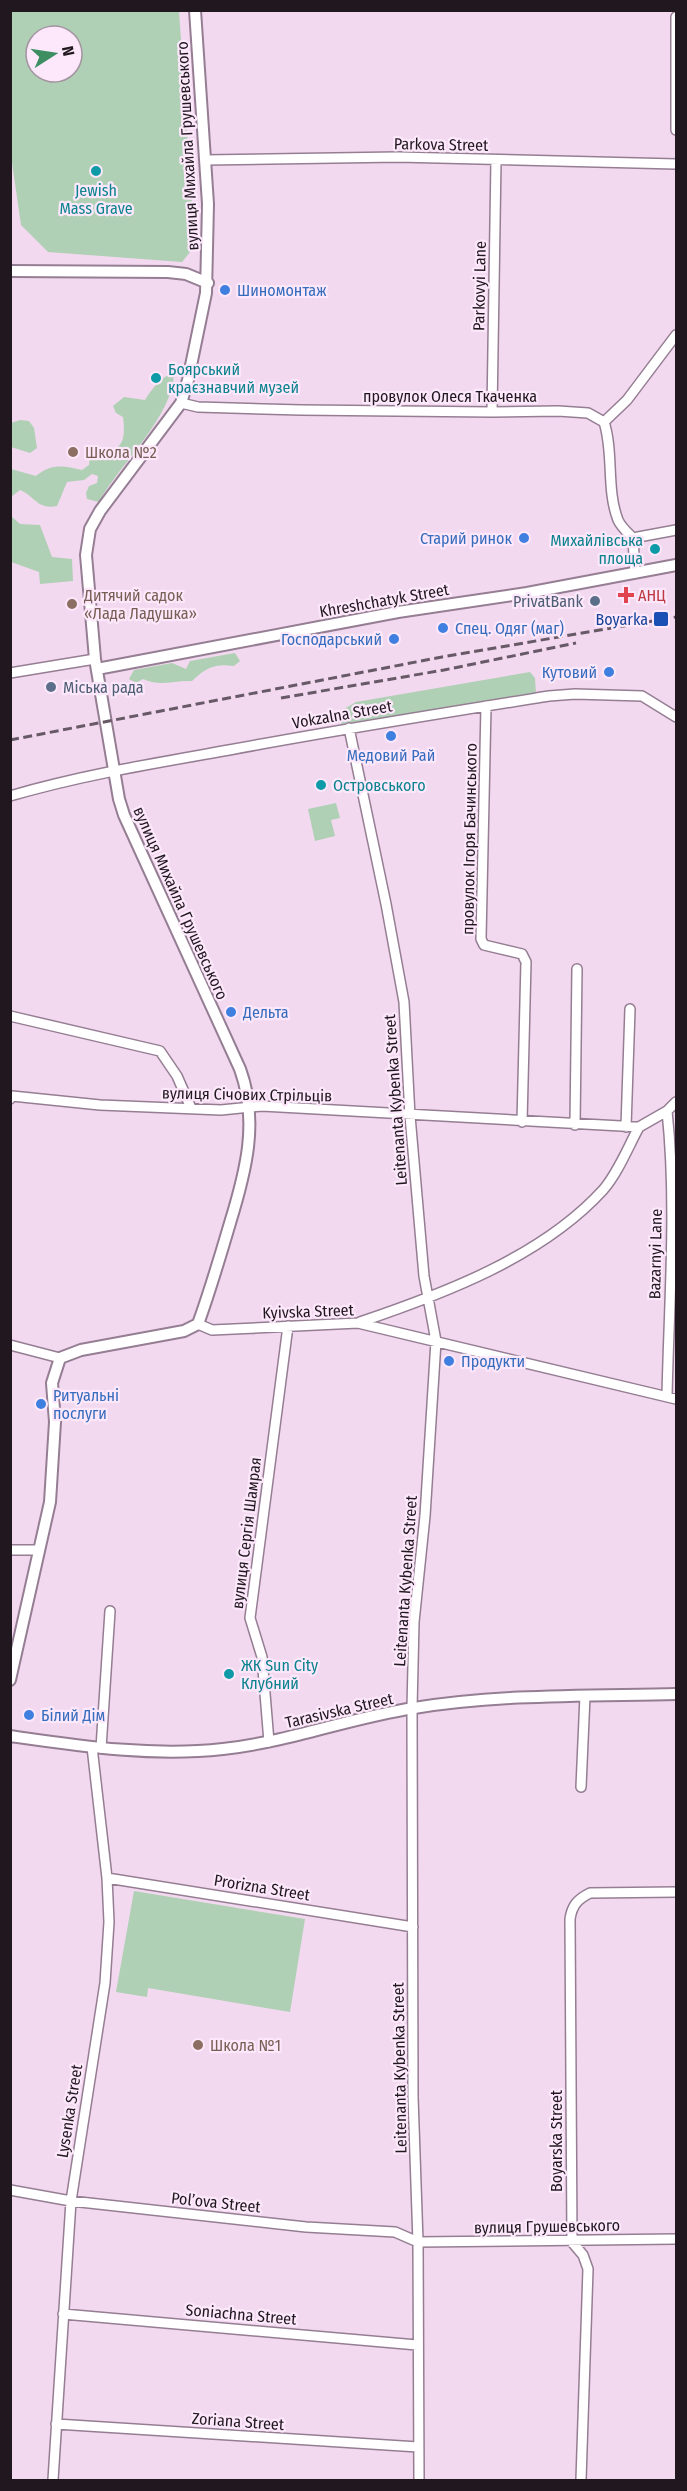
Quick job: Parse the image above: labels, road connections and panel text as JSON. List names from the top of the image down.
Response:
{
  "streets": {
    "street": [
      "Parkova Street",
      "вулиця Михайла Грушевського",
      "Parkovyi Lane",
      "провулок Олеся Ткаченка",
      "Khreshchatyk Street",
      "Vokzalna Street",
      "провулок Ігоря Бачинського",
      "вулиця Січових Стрільців",
      "Leitenanta Kybenka Street",
      "Bazarnyi Lane",
      "Kyivska Street",
      "вулиця Сергія Шамрая",
      "Tarasivska Street",
      "Prorizna Street",
      "Lysenka Street",
      "Boyarska Street",
      "Pol’ova Street",
      "вулиця Грушевського",
      "Soniachna Street",
      "Zoriana Street"
    ]
  },
  "crossings": [
    ["Parkova Street", "вулиця Михайла Грушевського"],
    ["Parkova Street", "Parkovyi Lane"],
    ["вулиця Михайла Грушевського", "провулок Олеся Ткаченка"],
    ["вулиця Михайла Грушевського", "Khreshchatyk Street"],
    ["вулиця Михайла Грушевського", "Vokzalna Street"],
    ["вулиця Михайла Грушевського", "вулиця Січових Стрільців"],
    ["вулиця Михайла Грушевського", "Kyivska Street"],
    ["Parkovyi Lane", "провулок Олеся Ткаченка"],
    ["Vokzalna Street", "провулок Ігоря Бачинського"],
    ["Vokzalna Street", "Leitenanta Kybenka Street"],
    ["провулок Ігоря Бачинського", "вулиця Січових Стрільців"],
    ["вулиця Січових Стрільців", "Leitenanta Kybenka Street"],
    ["вулиця Січових Стрільців", "Bazarnyi Lane"],
    ["Leitenanta Kybenka Street", "Kyivska Street"],
    ["Leitenanta Kybenka Street", "Tarasivska Street"],
    ["Leitenanta Kybenka Street", "Prorizna Street"],
    ["Leitenanta Kybenka Street", "Pol’ova Street"],
    ["Leitenanta Kybenka Street", "вулиця Грушевського"],
    ["Leitenanta Kybenka Street", "Soniachna Street"],
    ["Leitenanta Kybenka Street", "Zoriana Street"],
    ["Bazarnyi Lane", "Kyivska Street"],
    ["Kyivska Street", "вулиця Сергія Шамрая"],
    ["вулиця Сергія Шамрая", "Tarasivska Street"],
    ["Tarasivska Street", "Lysenka Street"],
    ["Prorizna Street", "Lysenka Street"],
    ["Lysenka Street", "Pol’ova Street"],
    ["Lysenka Street", "Soniachna Street"],
    ["Lysenka Street", "Zoriana Street"],
    ["Boyarska Street", "вулиця Грушевського"],
    ["Pol’ova Street", "вулиця Грушевського"]
  ],
  "places": {
    "other": [
      "Jewish Mass Grave",
      "Шиномонтаж",
      "Боярський краєзнавчий музей",
      "Школа №2",
      "Старий ринок",
      "Михайлівська площа",
      "PrivatBank",
      "Дитячий садок «Лада Ладушка»",
      "Спец. Одяг (маг)",
      "Господарський",
      "Кутовий",
      "Міська рада",
      "Медовий Рай",
      "Островського",
      "Дельта",
      "Продукти",
      "Ритуальні послуги",
      "ЖК Sun City Клубний",
      "Білий Дім",
      "Школа №1"
    ],
    "health": ["АНЦ"],
    "transit": ["Boyarka"]
  },
  "north": "right"
}
